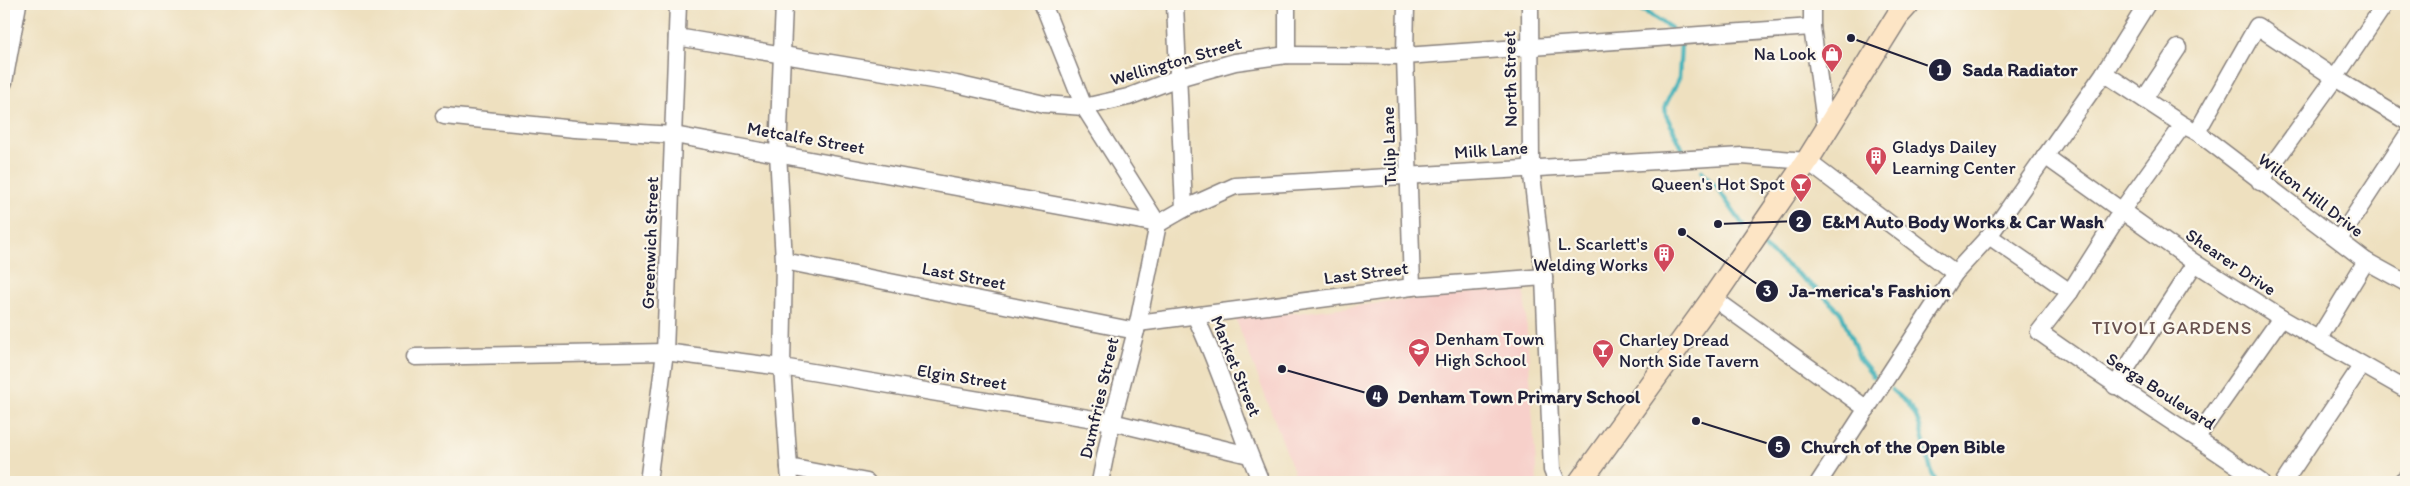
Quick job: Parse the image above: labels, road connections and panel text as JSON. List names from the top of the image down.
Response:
{
  "streets": {
    "street": [
      "Wellington Street",
      "North Street",
      "Metcalfe Street",
      "Tulip Lane",
      "Milk Lane",
      "Wilton Hill Drive",
      "Greenwich Street",
      "Shearer Drive",
      "Last Street",
      "Market Street",
      "Elgin Street",
      "Serga Boulevard",
      "Dumfries Street"
    ]
  },
  "crossings": [
    ["Wellington Street", "North Street"],
    ["Wellington Street", "Tulip Lane"],
    ["Wellington Street", "Greenwich Street"],
    ["North Street", "Milk Lane"],
    ["North Street", "Last Street"],
    ["Metcalfe Street", "Greenwich Street"],
    ["Tulip Lane", "Milk Lane"],
    ["Tulip Lane", "Last Street"],
    ["Greenwich Street", "Elgin Street"],
    ["Last Street", "Market Street"],
    ["Last Street", "Dumfries Street"],
    ["Market Street", "Elgin Street"],
    ["Market Street", "Dumfries Street"],
    ["Elgin Street", "Dumfries Street"]
  ],
  "districts": ["TIVOLI GARDENS"],
  "places": {
    "other": [
      "Sada Radiator",
      "E&M Auto Body Works & Car Wash",
      "Ja-merica's Fashion",
      "Denham Town Primary School",
      "Church of the Open Bible"
    ],
    "shop": ["Na Look"],
    "building": ["Gladys Dailey Learning Center", "L. Scarlett's Welding Works"],
    "bar": ["Queen's Hot Spot", "Charley Dread North Side Tavern"],
    "school or university": ["Denham Town High School"]
  }
}
